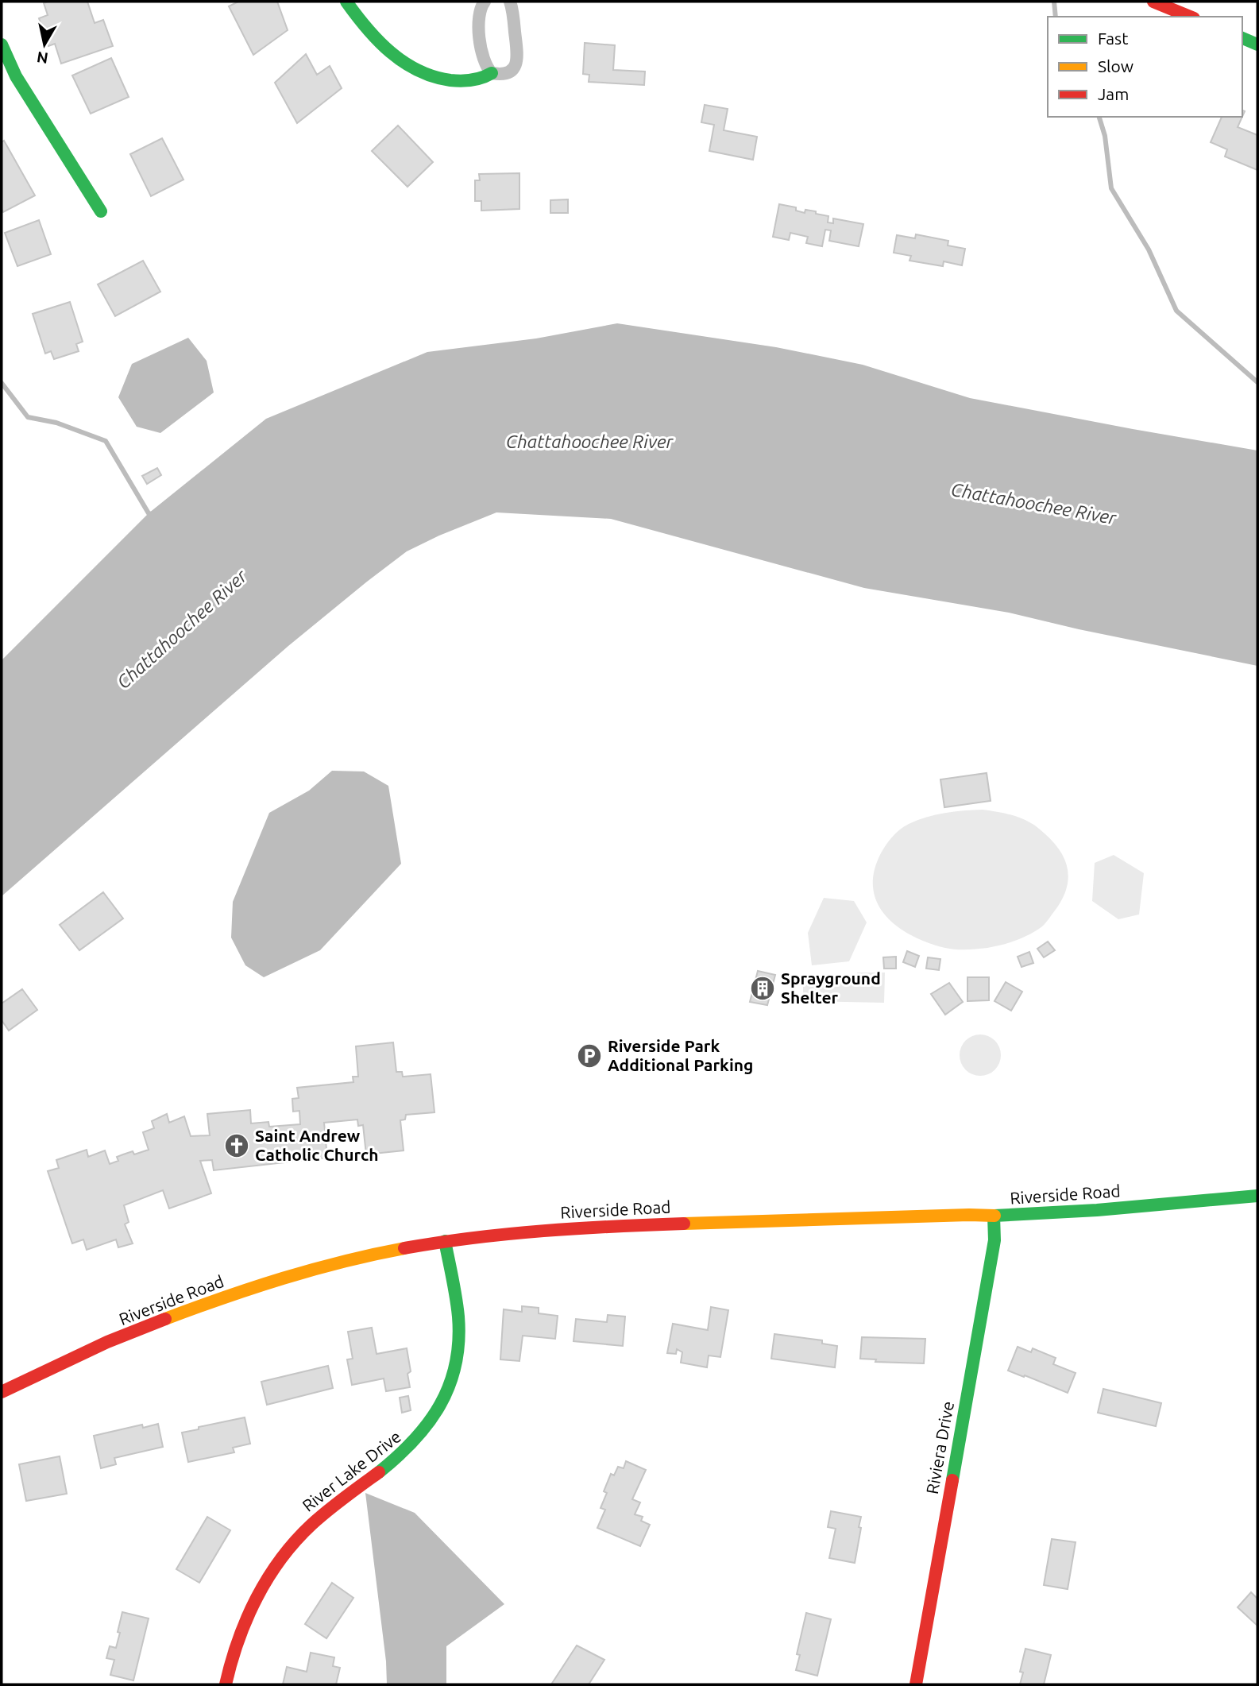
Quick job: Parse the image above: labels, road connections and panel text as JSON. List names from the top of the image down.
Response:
{
  "streets": {
    "street": ["Riverside Road", "Riviera Drive", "River Lake Drive"]
  },
  "crossings": [
    ["Riverside Road", "Riviera Drive"],
    ["Riverside Road", "River Lake Drive"]
  ],
  "water": ["Chattahoochee River"],
  "places": {
    "building": ["Sprayground Shelter"],
    "parking": ["Riverside Park Additional Parking"],
    "church": ["Saint Andrew Catholic Church"]
  },
  "legend": ["Fast", "Slow", "Jam"],
  "north": "bottom"
}
